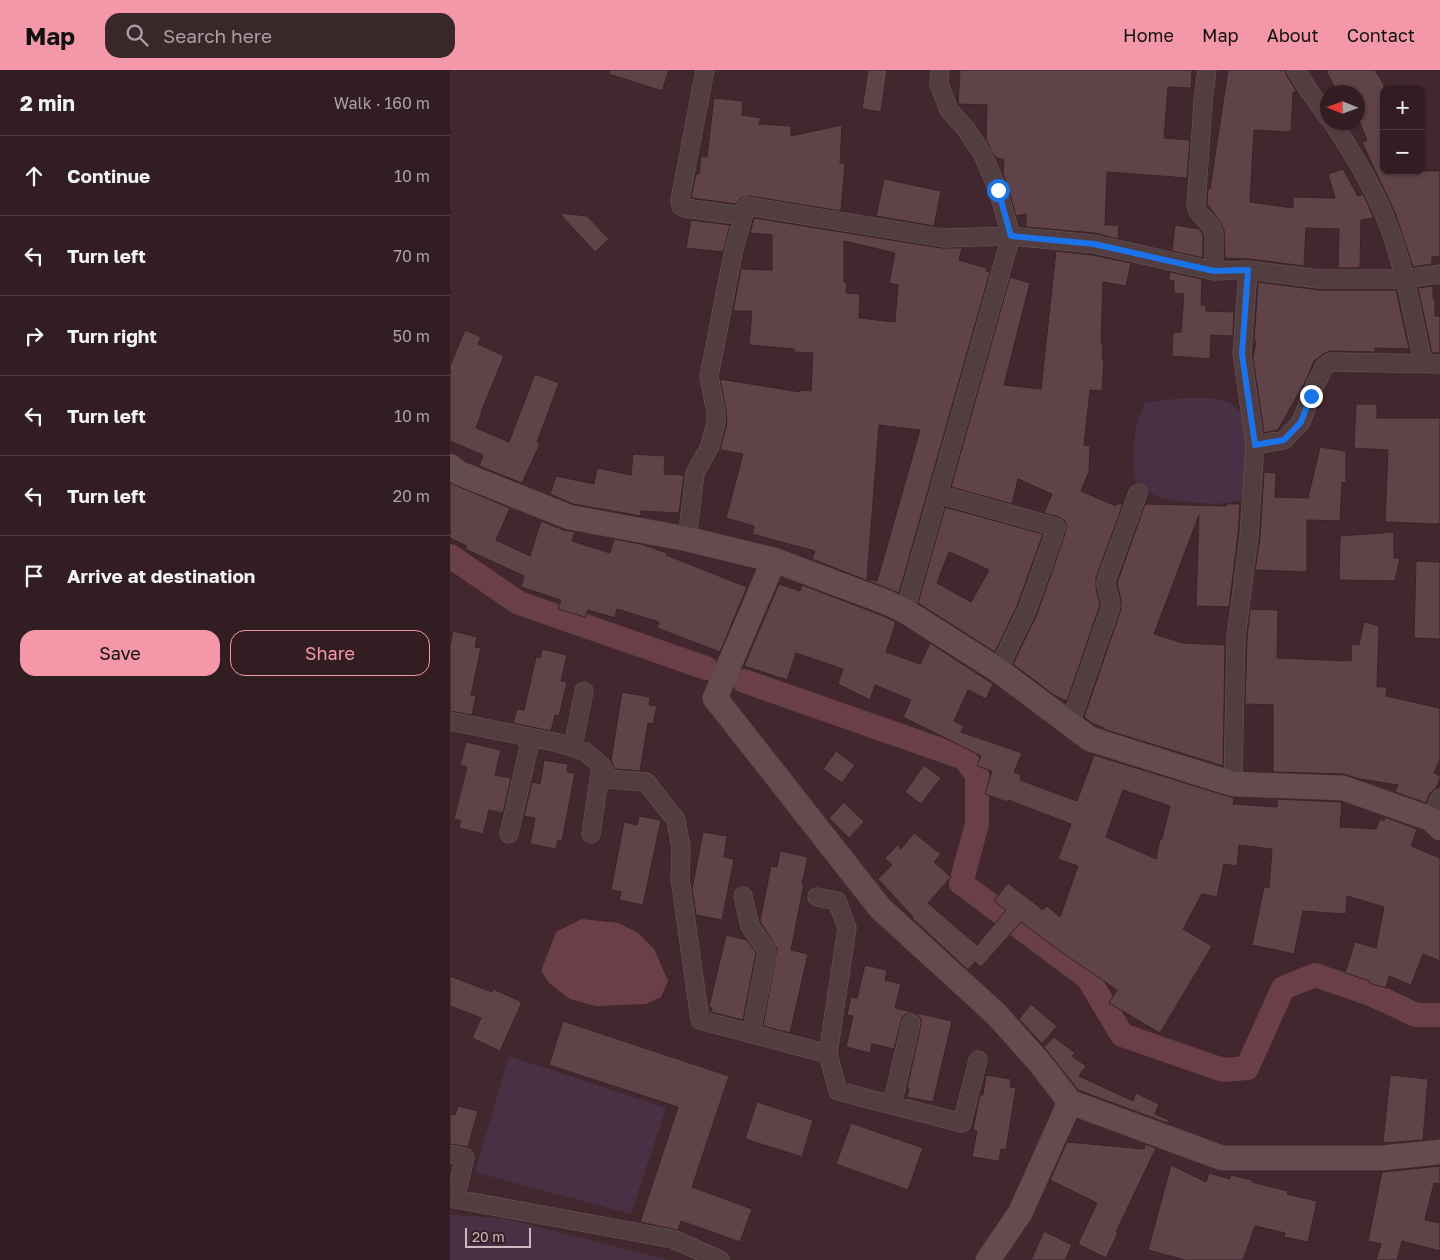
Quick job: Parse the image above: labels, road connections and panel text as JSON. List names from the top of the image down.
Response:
{
  "scale_bar": "20 m",
  "north": "left",
  "page": {
    "header": "Map",
    "search": "Search here",
    "nav": [
      "Home",
      "Map",
      "About",
      "Contact"
    ],
    "heading": ["2 min", "Walk · 160 m"],
    "map_buttons": ["+", "−"],
    "list": [
      ["Continue", "10 m"],
      ["Turn left", "70 m"],
      ["Turn right", "50 m"],
      ["Turn left", "10 m"],
      ["Turn left", "20 m"],
      "Arrive at destination"
    ],
    "buttons": ["Save", "Share"],
    "scale": "20 m"
  }
}
